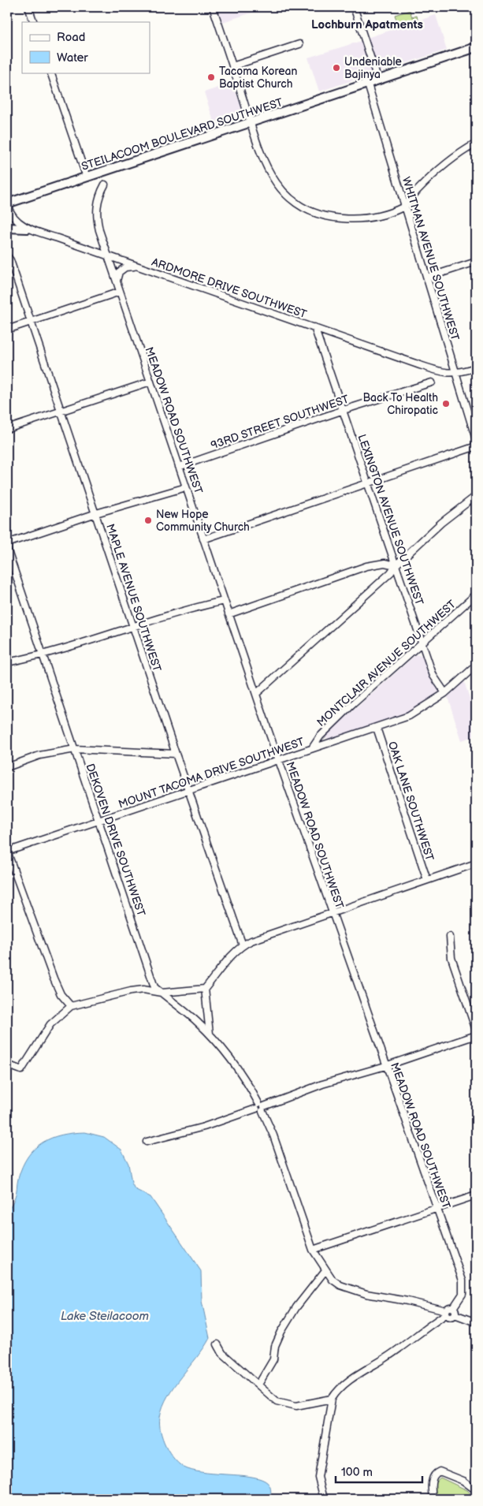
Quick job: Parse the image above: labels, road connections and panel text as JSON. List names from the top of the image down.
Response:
{
  "streets": {
    "main road": ["STEILACOOM BOULEVARD SOUTHWEST"],
    "street": [
      "WHITMAN AVENUE SOUTHWEST",
      "ARDMORE DRIVE SOUTHWEST",
      "MEADOW ROAD SOUTHWEST",
      "93RD STREET SOUTHWEST",
      "LEXINGTON AVENUE SOUTHWEST",
      "MAPLE AVENUE SOUTHWEST",
      "MONTCLAIR AVENUE SOUTHWEST",
      "MOUNT TACOMA DRIVE SOUTHWEST",
      "OAK LANE SOUTHWEST",
      "DEKOVEN DRIVE SOUTHWEST"
    ]
  },
  "crossings": [
    ["STEILACOOM BOULEVARD SOUTHWEST", "WHITMAN AVENUE SOUTHWEST"],
    ["STEILACOOM BOULEVARD SOUTHWEST", "ARDMORE DRIVE SOUTHWEST"],
    ["WHITMAN AVENUE SOUTHWEST", "ARDMORE DRIVE SOUTHWEST"],
    ["ARDMORE DRIVE SOUTHWEST", "MEADOW ROAD SOUTHWEST"],
    ["ARDMORE DRIVE SOUTHWEST", "LEXINGTON AVENUE SOUTHWEST"],
    ["MEADOW ROAD SOUTHWEST", "93RD STREET SOUTHWEST"],
    ["MEADOW ROAD SOUTHWEST", "MOUNT TACOMA DRIVE SOUTHWEST"],
    ["MEADOW ROAD SOUTHWEST", "DEKOVEN DRIVE SOUTHWEST"],
    ["93RD STREET SOUTHWEST", "LEXINGTON AVENUE SOUTHWEST"],
    ["LEXINGTON AVENUE SOUTHWEST", "MONTCLAIR AVENUE SOUTHWEST"],
    ["LEXINGTON AVENUE SOUTHWEST", "MOUNT TACOMA DRIVE SOUTHWEST"],
    ["MAPLE AVENUE SOUTHWEST", "MOUNT TACOMA DRIVE SOUTHWEST"],
    ["MONTCLAIR AVENUE SOUTHWEST", "MOUNT TACOMA DRIVE SOUTHWEST"],
    ["MOUNT TACOMA DRIVE SOUTHWEST", "OAK LANE SOUTHWEST"],
    ["MOUNT TACOMA DRIVE SOUTHWEST", "DEKOVEN DRIVE SOUTHWEST"]
  ],
  "districts": ["Lochburn Apatments"],
  "water": ["Lake Steilacoom"],
  "places": [
    "Undeniable Bajinya",
    "Tacoma Korean Baptist Church",
    "Back To Health Chiropatic",
    "New Hope Community Church"
  ],
  "legend": ["Road", "Water"],
  "scale_bar": "100 m"
}
